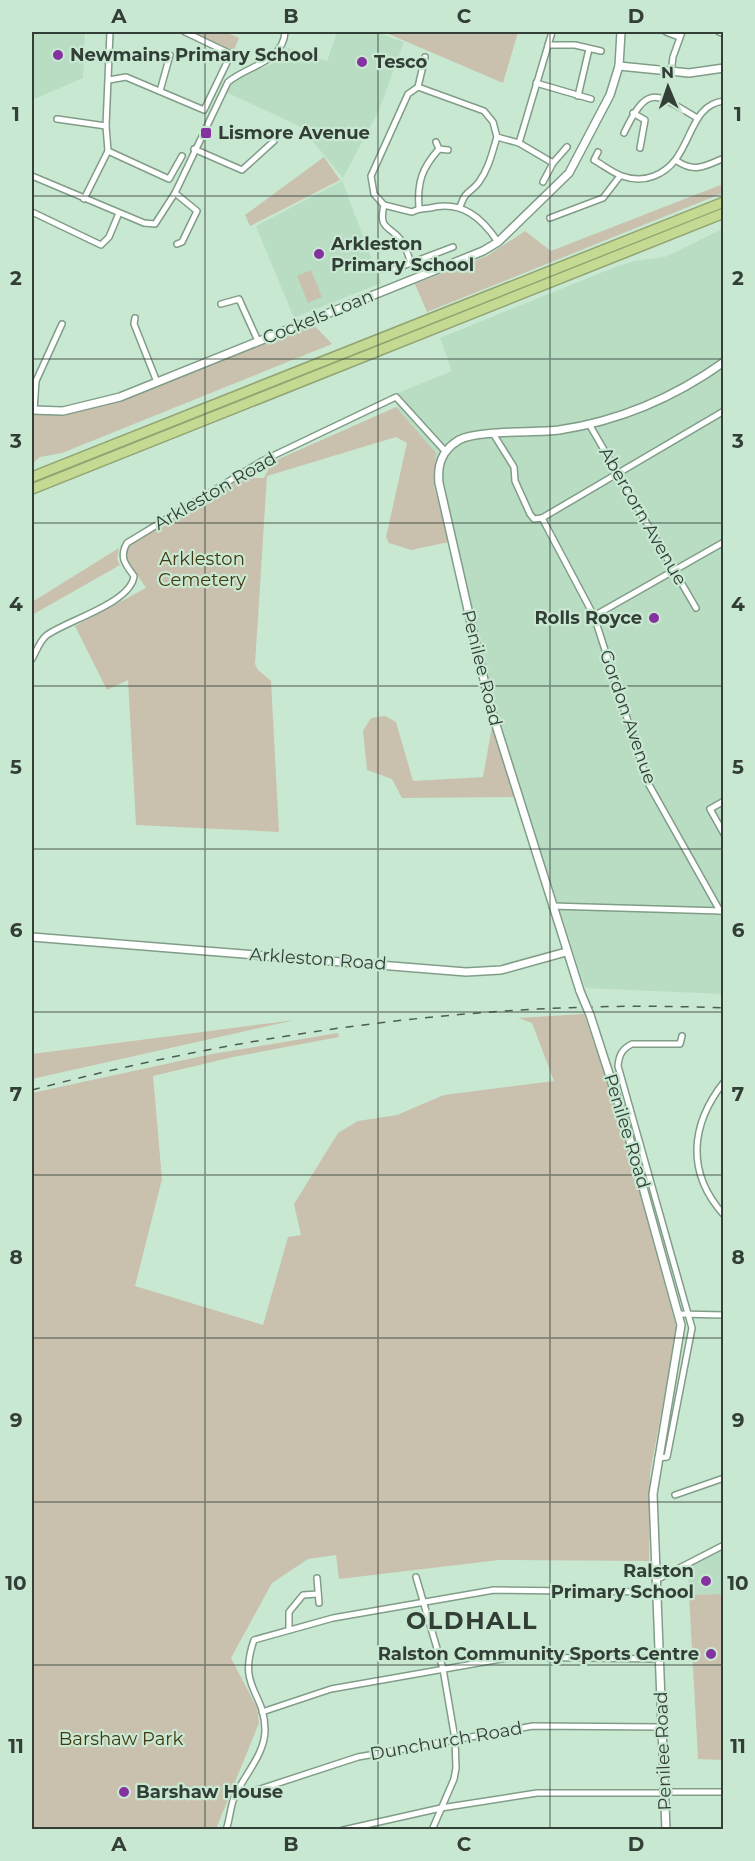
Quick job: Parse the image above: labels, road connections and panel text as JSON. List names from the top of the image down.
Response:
{
  "streets": {
    "street": [
      "Cockels Loan",
      "Arkleston Road",
      "Abercorn Avenue",
      "Penilee Road",
      "Gordon Avenue",
      "Dunchurch Road"
    ]
  },
  "crossings": [
    ["Arkleston Road", "Penilee Road"],
    ["Penilee Road", "Dunchurch Road"]
  ],
  "districts": ["OLDHALL"],
  "parks": ["Arkleston Cemetery", "Barshaw Park"],
  "places": {
    "other": [
      "Newmains Primary School",
      "Tesco",
      "Arkleston Primary School",
      "Rolls Royce",
      "Ralston Primary School",
      "Ralston Community Sports Centre",
      "Barshaw House"
    ],
    "transit": ["Lismore Avenue"]
  },
  "north": "top",
  "grid": {
    "columns": [
      "A",
      "B",
      "C",
      "D"
    ],
    "rows": [
      "1",
      "2",
      "3",
      "4",
      "5",
      "6",
      "7",
      "8",
      "9",
      "10",
      "11"
    ]
  }
}
